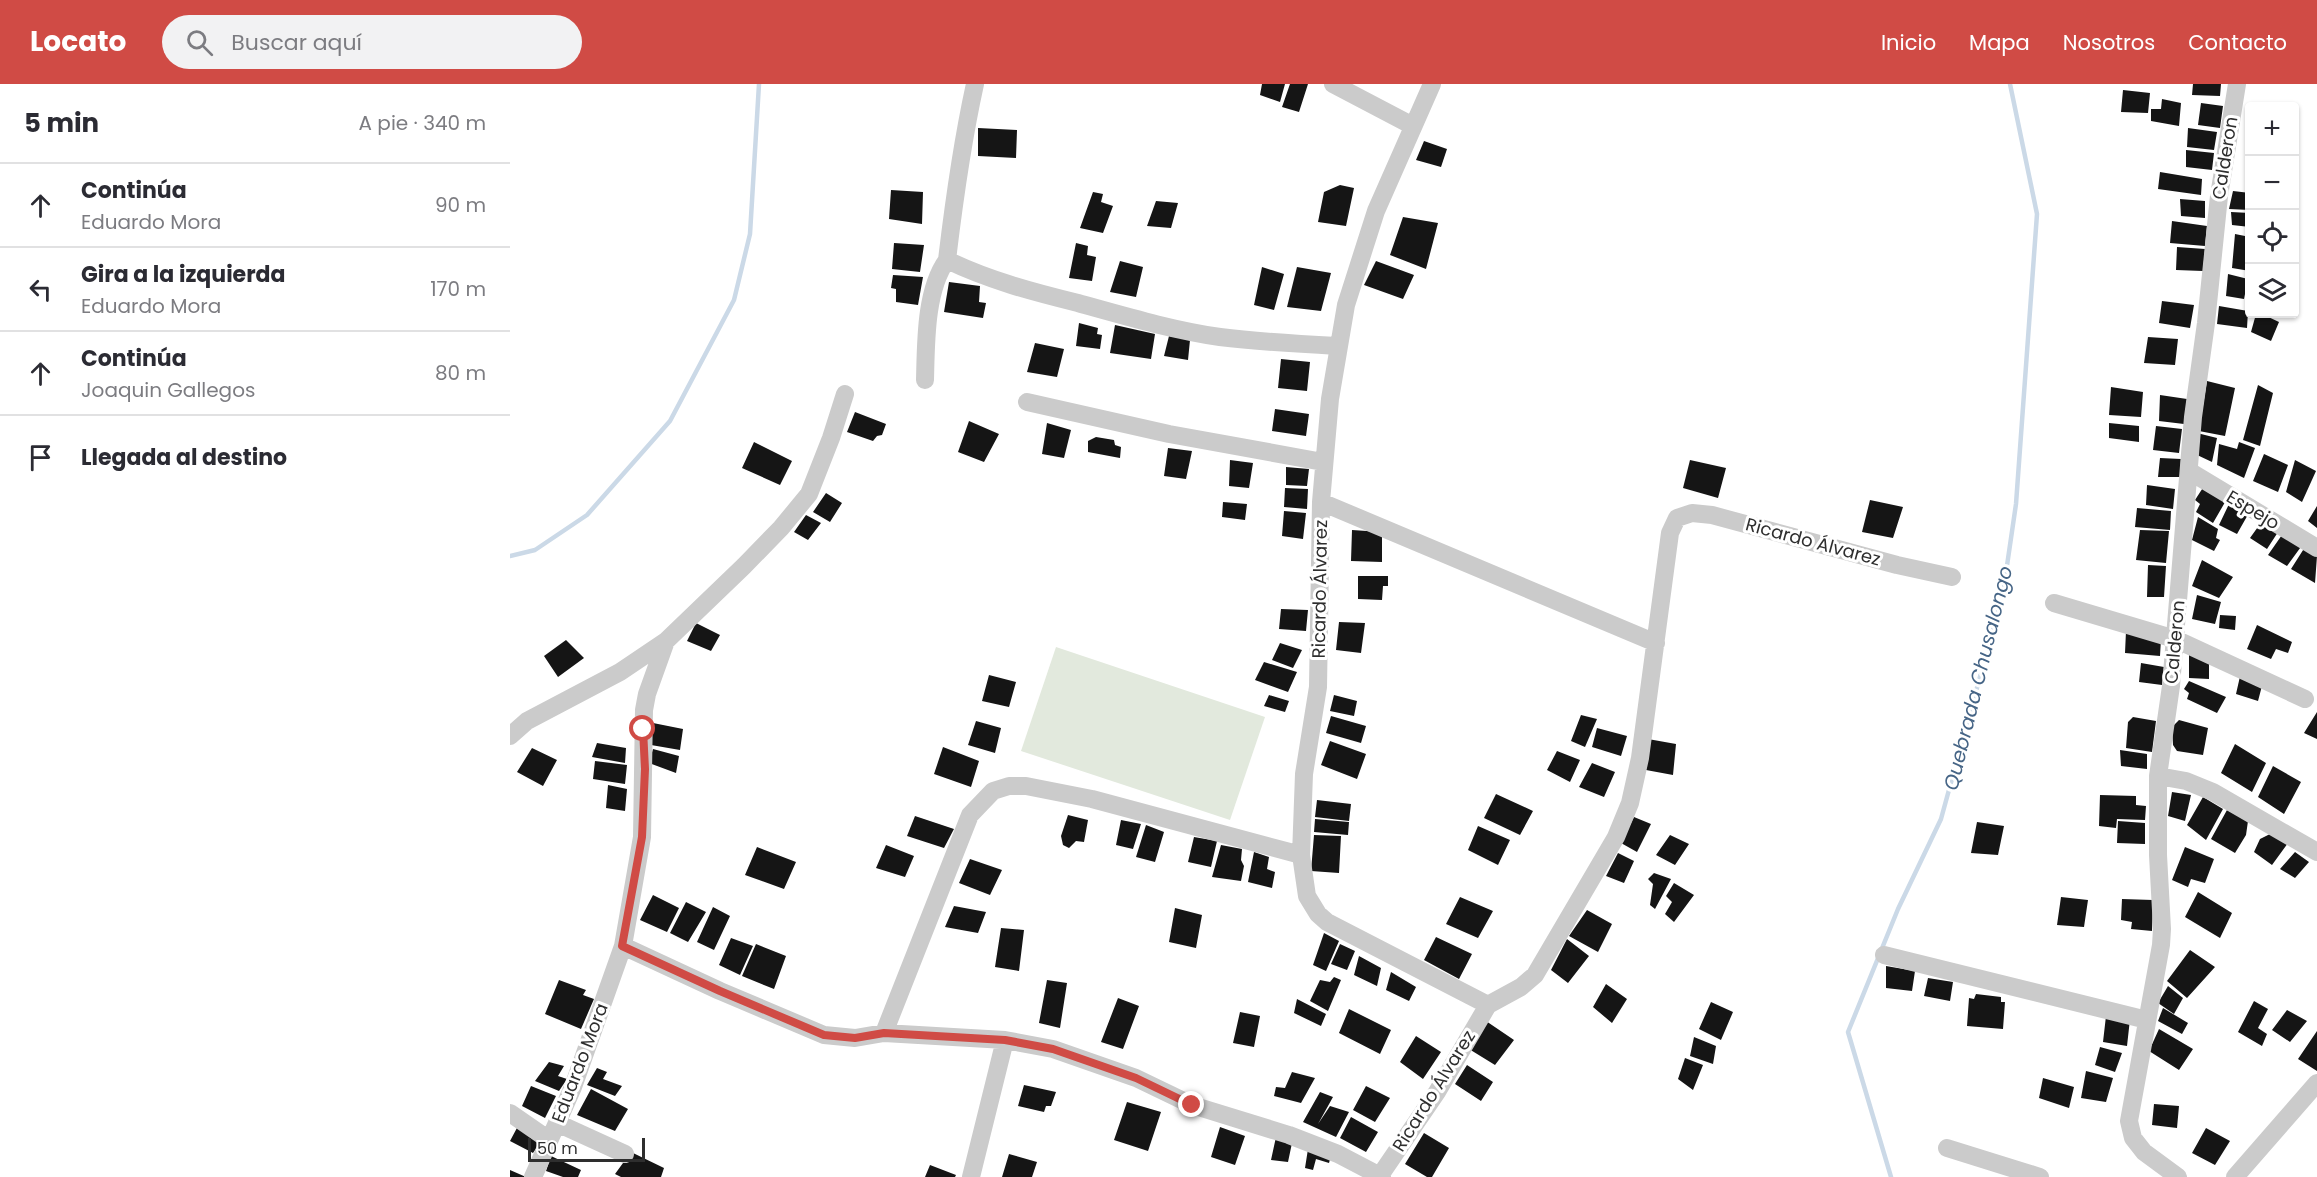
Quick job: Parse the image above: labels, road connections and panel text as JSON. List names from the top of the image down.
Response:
{
  "streets": {
    "street": [
      "Calderon",
      "Espejo",
      "Ricardo Álvarez",
      "Eduardo Mora"
    ]
  },
  "crossings": [
    ["Calderon", "Espejo"]
  ],
  "water": ["Quebrada Chusalongo"],
  "scale_bar": "50 m",
  "page": {
    "header": "Locato",
    "search": "Buscar aquí",
    "nav": [
      "Inicio",
      "Mapa",
      "Nosotros",
      "Contacto"
    ],
    "heading": ["5 min", "A pie · 340 m"],
    "map_buttons": ["+", "−"],
    "list": [
      ["Continúa", "Eduardo Mora", "90 m"],
      ["Gira a la izquierda", "Eduardo Mora", "170 m"],
      ["Continúa", "Joaquin Gallegos", "80 m"],
      "Llegada al destino"
    ],
    "scale": "50 m"
  }
}
